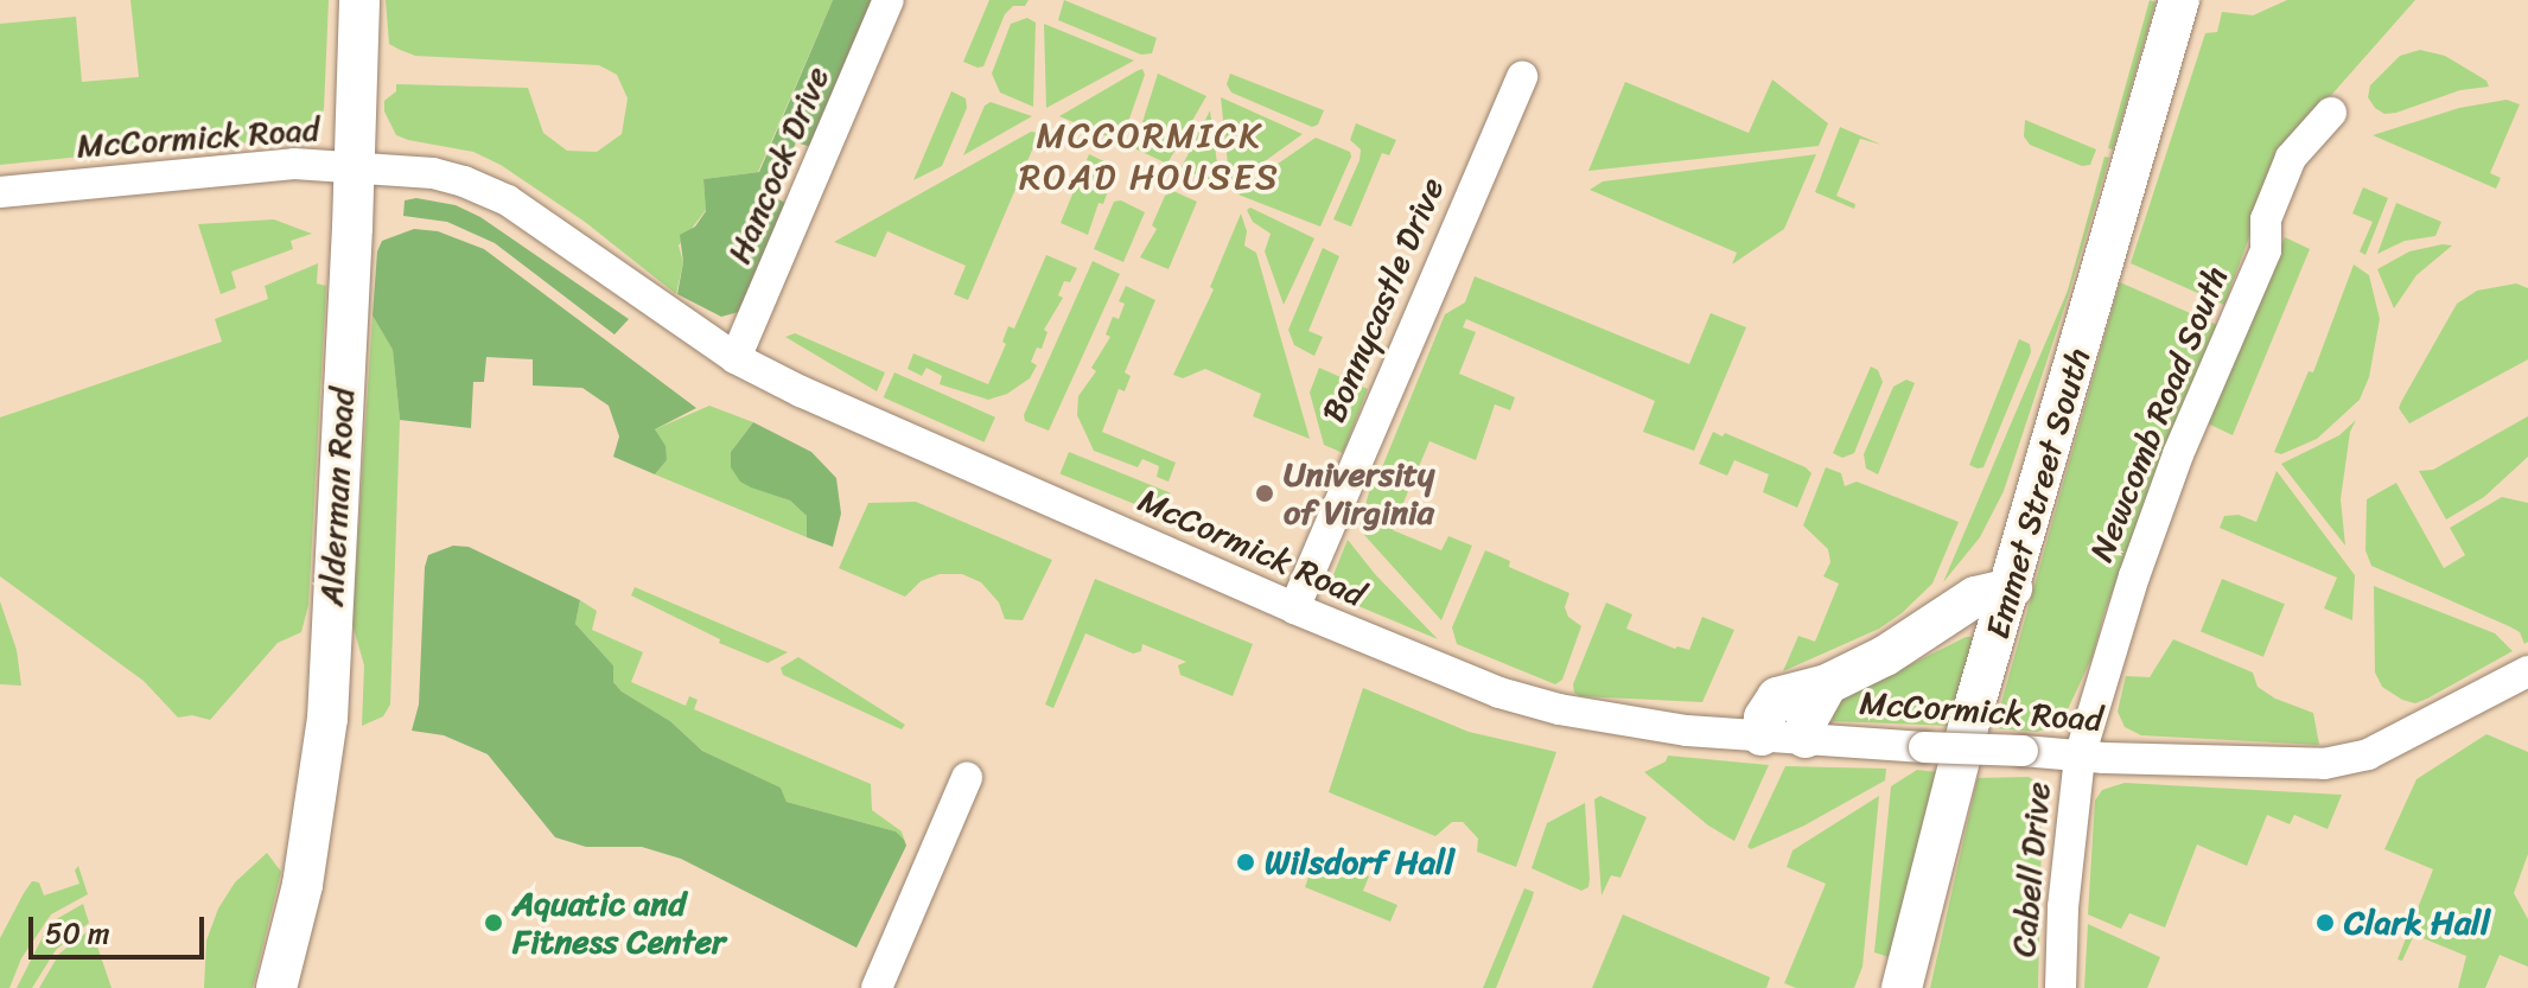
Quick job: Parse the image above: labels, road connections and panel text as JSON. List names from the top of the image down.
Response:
{
  "streets": {
    "main road": ["Emmet Street South", "Alderman Road"],
    "street": [
      "McCormick Road",
      "Hancock Drive",
      "Bonnycastle Drive",
      "Newcomb Road South",
      "Cabell Drive"
    ]
  },
  "crossings": [
    ["McCormick Road", "Hancock Drive"],
    ["McCormick Road", "Bonnycastle Drive"],
    ["McCormick Road", "Newcomb Road South"],
    ["McCormick Road", "Alderman Road"],
    ["McCormick Road", "Cabell Drive"],
    ["Newcomb Road South", "Cabell Drive"]
  ],
  "districts": ["MCCORMICK ROAD HOUSES"],
  "places": [
    "University of Virginia",
    "Wilsdorf Hall",
    "Aquatic and Fitness Center",
    "Clark Hall"
  ],
  "scale_bar": "50 m"
}
